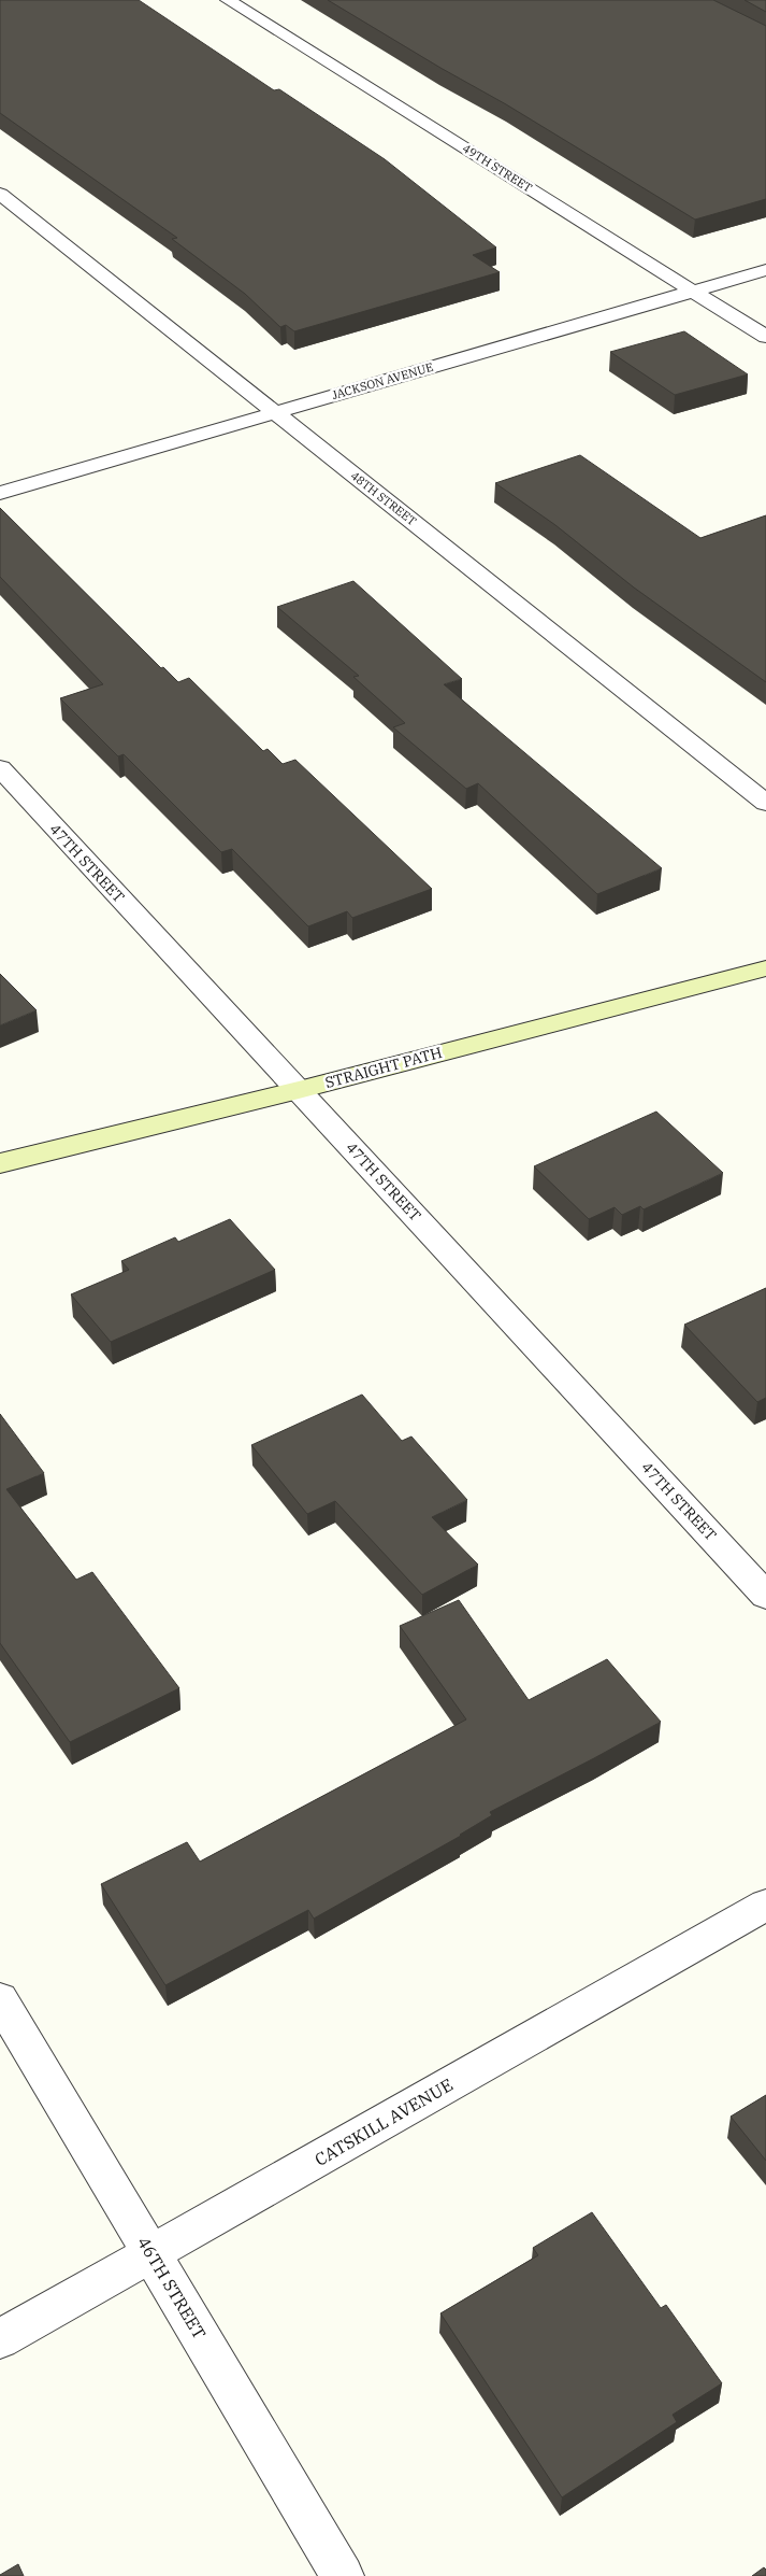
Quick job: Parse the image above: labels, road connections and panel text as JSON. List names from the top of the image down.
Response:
{
  "streets": {
    "main road": ["STRAIGHT PATH"],
    "street": [
      "49TH STREET",
      "JACKSON AVENUE",
      "48TH STREET",
      "47TH STREET",
      "CATSKILL AVENUE",
      "46TH STREET"
    ]
  },
  "crossings": [
    ["49TH STREET", "JACKSON AVENUE"],
    ["JACKSON AVENUE", "48TH STREET"],
    ["47TH STREET", "STRAIGHT PATH"],
    ["CATSKILL AVENUE", "46TH STREET"]
  ]
}
